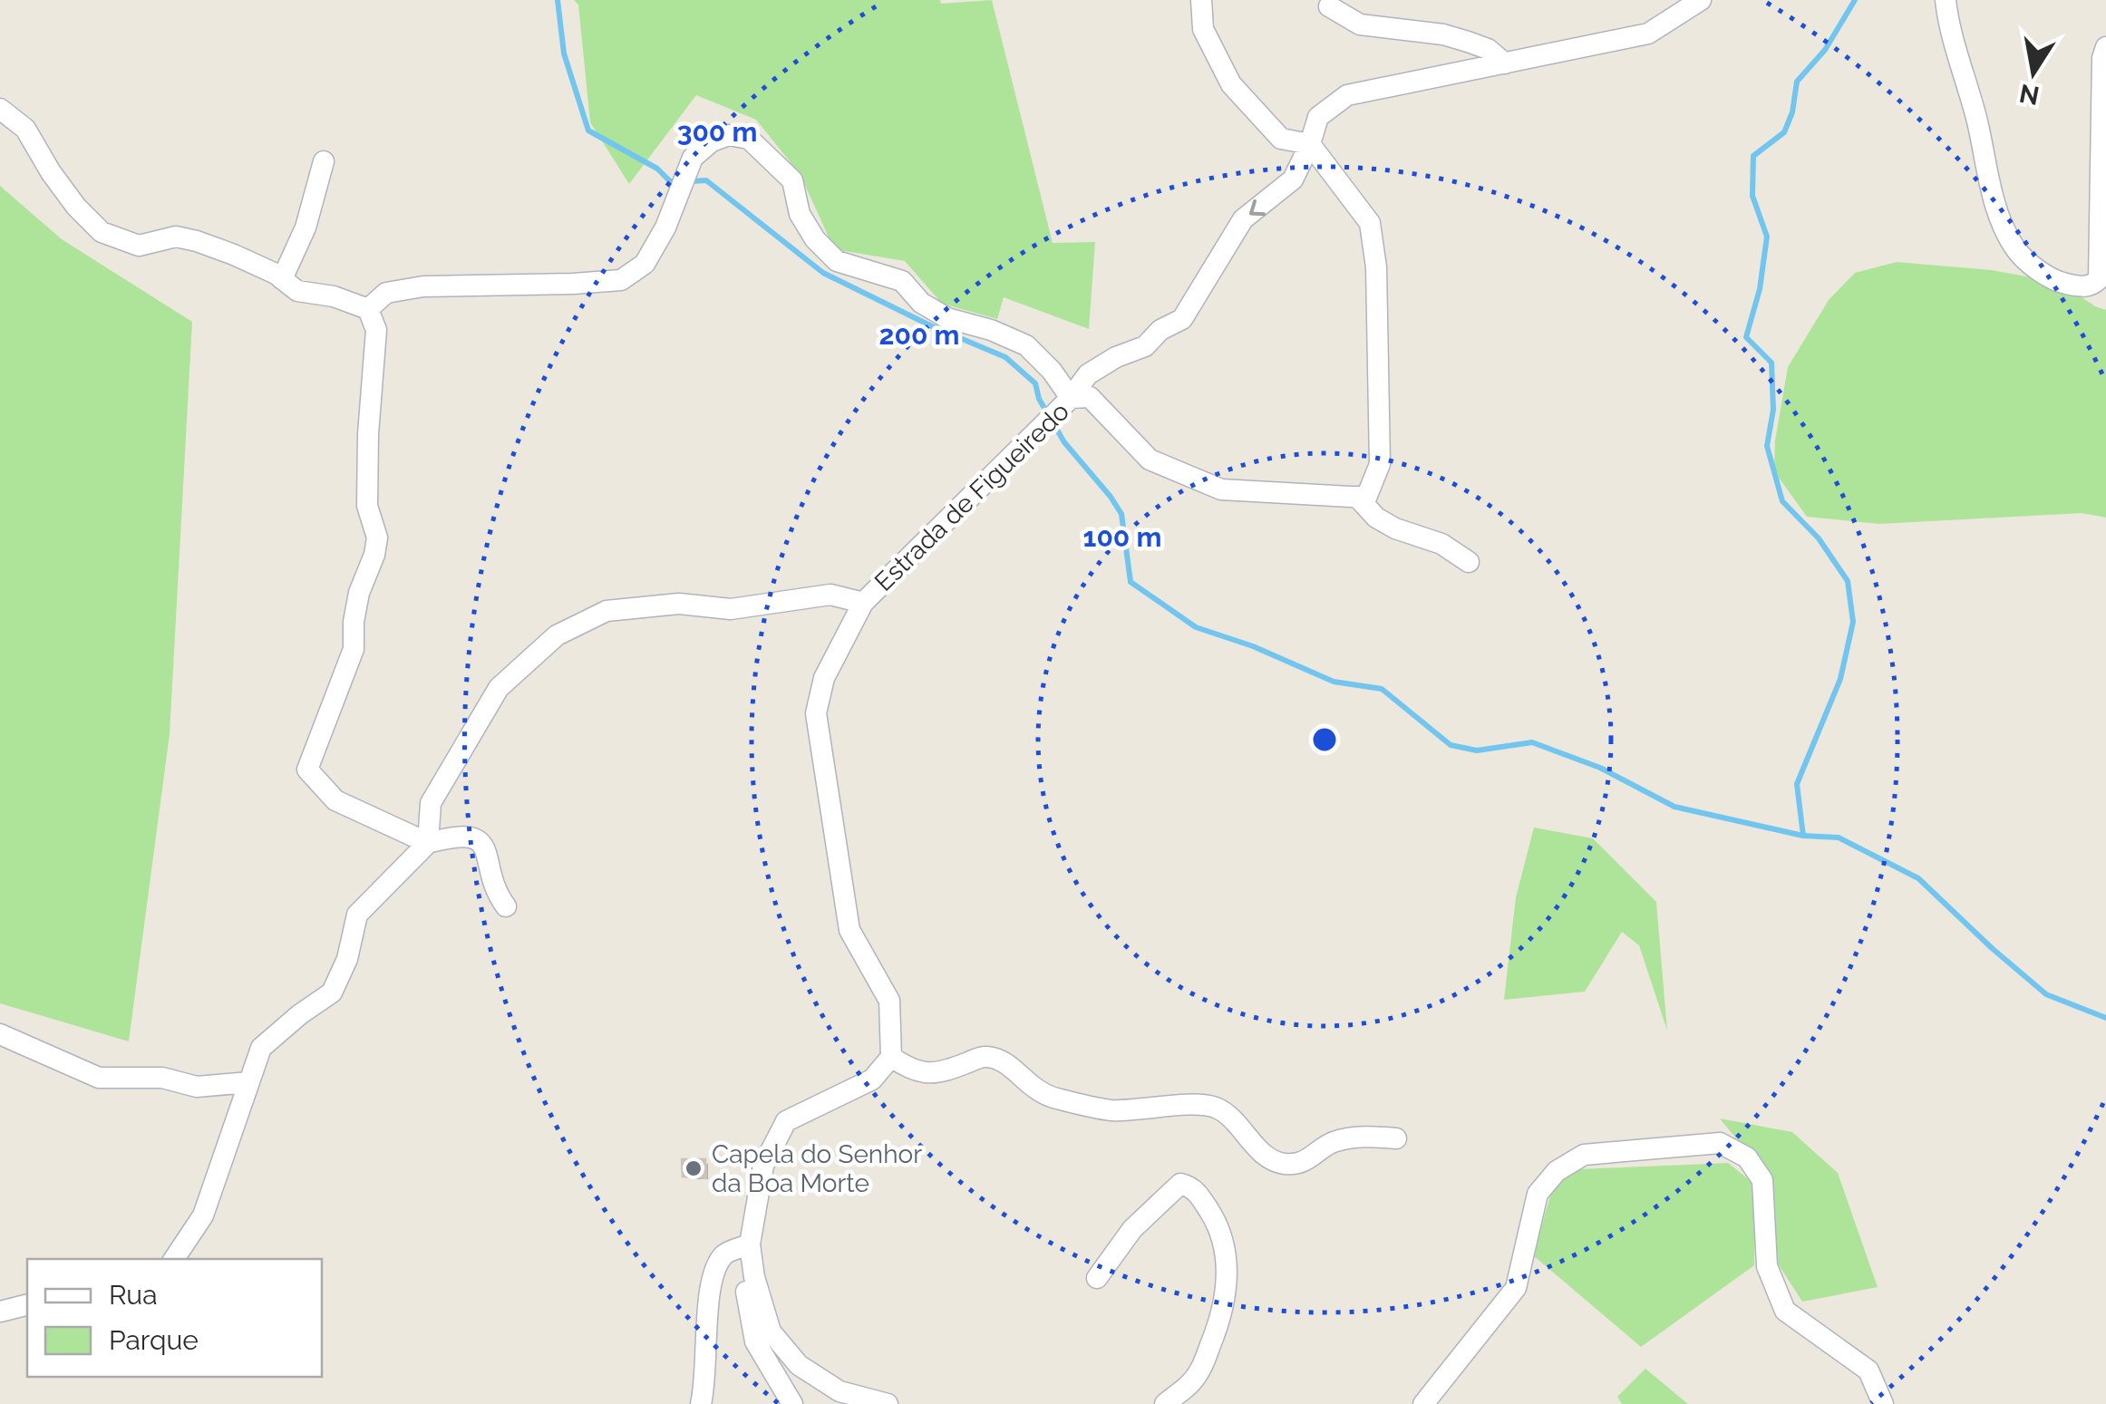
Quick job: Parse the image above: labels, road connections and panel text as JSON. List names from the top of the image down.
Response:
{
  "streets": {
    "street": ["Estrada de Figueiredo"]
  },
  "places": ["Capela do Senhor da Boa Morte"],
  "legend": ["Rua", "Parque"],
  "north": "bottom",
  "rings": ["300 m", "200 m", "100 m"]
}
